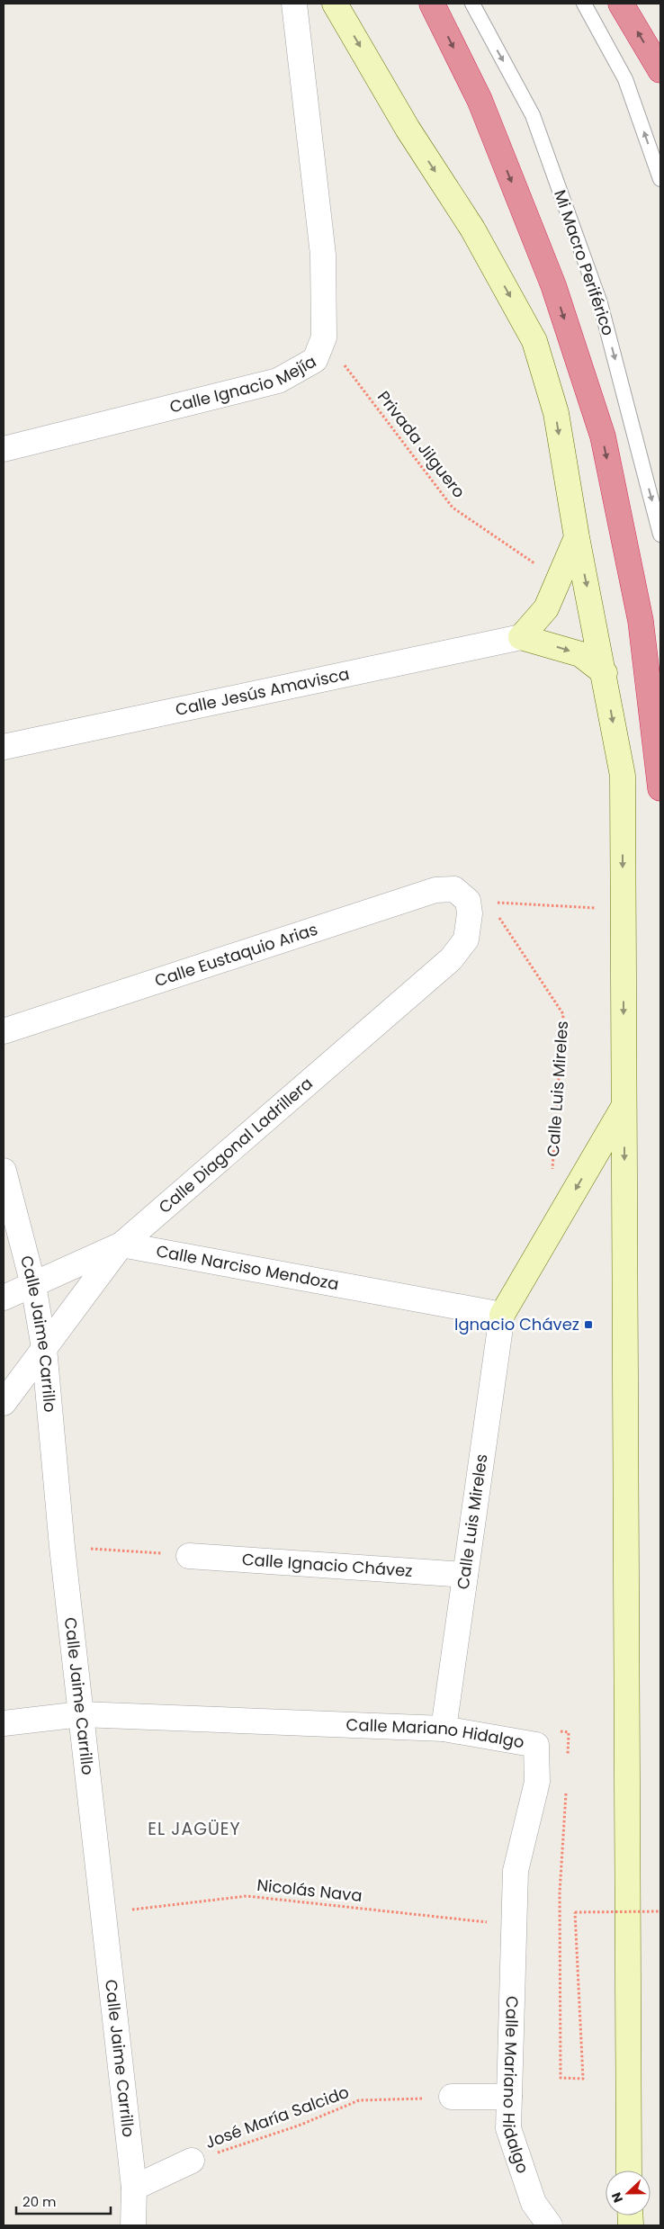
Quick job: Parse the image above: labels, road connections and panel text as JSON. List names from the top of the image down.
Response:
{
  "streets": {
    "street": [
      "Calle Ignacio Mejía",
      "Calle Jesús Amavisca",
      "Calle Eustaquio Arias",
      "Calle Luis Mireles",
      "Calle Diagonal Ladrillera",
      "Calle Narciso Mendoza",
      "Calle Jaime Carrillo",
      "Calle Ignacio Chávez",
      "Calle Mariano Hidalgo"
    ],
    "lane": ["Mi Macro Periférico"],
    "path": ["Privada Jilguero", "Nicolás Nava", "José María Salcido"]
  },
  "crossings": [
    ["Calle Ignacio Mejía", "Privada Jilguero"],
    ["Calle Eustaquio Arias", "Calle Luis Mireles"],
    ["Calle Eustaquio Arias", "Calle Diagonal Ladrillera"],
    ["Calle Luis Mireles", "Calle Diagonal Ladrillera"],
    ["Calle Luis Mireles", "Calle Narciso Mendoza"],
    ["Calle Luis Mireles", "Calle Ignacio Chávez"],
    ["Calle Luis Mireles", "Calle Mariano Hidalgo"],
    ["Calle Diagonal Ladrillera", "Calle Narciso Mendoza"],
    ["Calle Diagonal Ladrillera", "Calle Jaime Carrillo"],
    ["Calle Jaime Carrillo", "Calle Mariano Hidalgo"],
    ["Calle Jaime Carrillo", "Nicolás Nava"],
    ["Calle Mariano Hidalgo", "Nicolás Nava"]
  ],
  "districts": ["EL JAGÜEY"],
  "places": {
    "transit": ["Ignacio Chávez"]
  },
  "scale_bar": "20 m",
  "north": "left"
}
